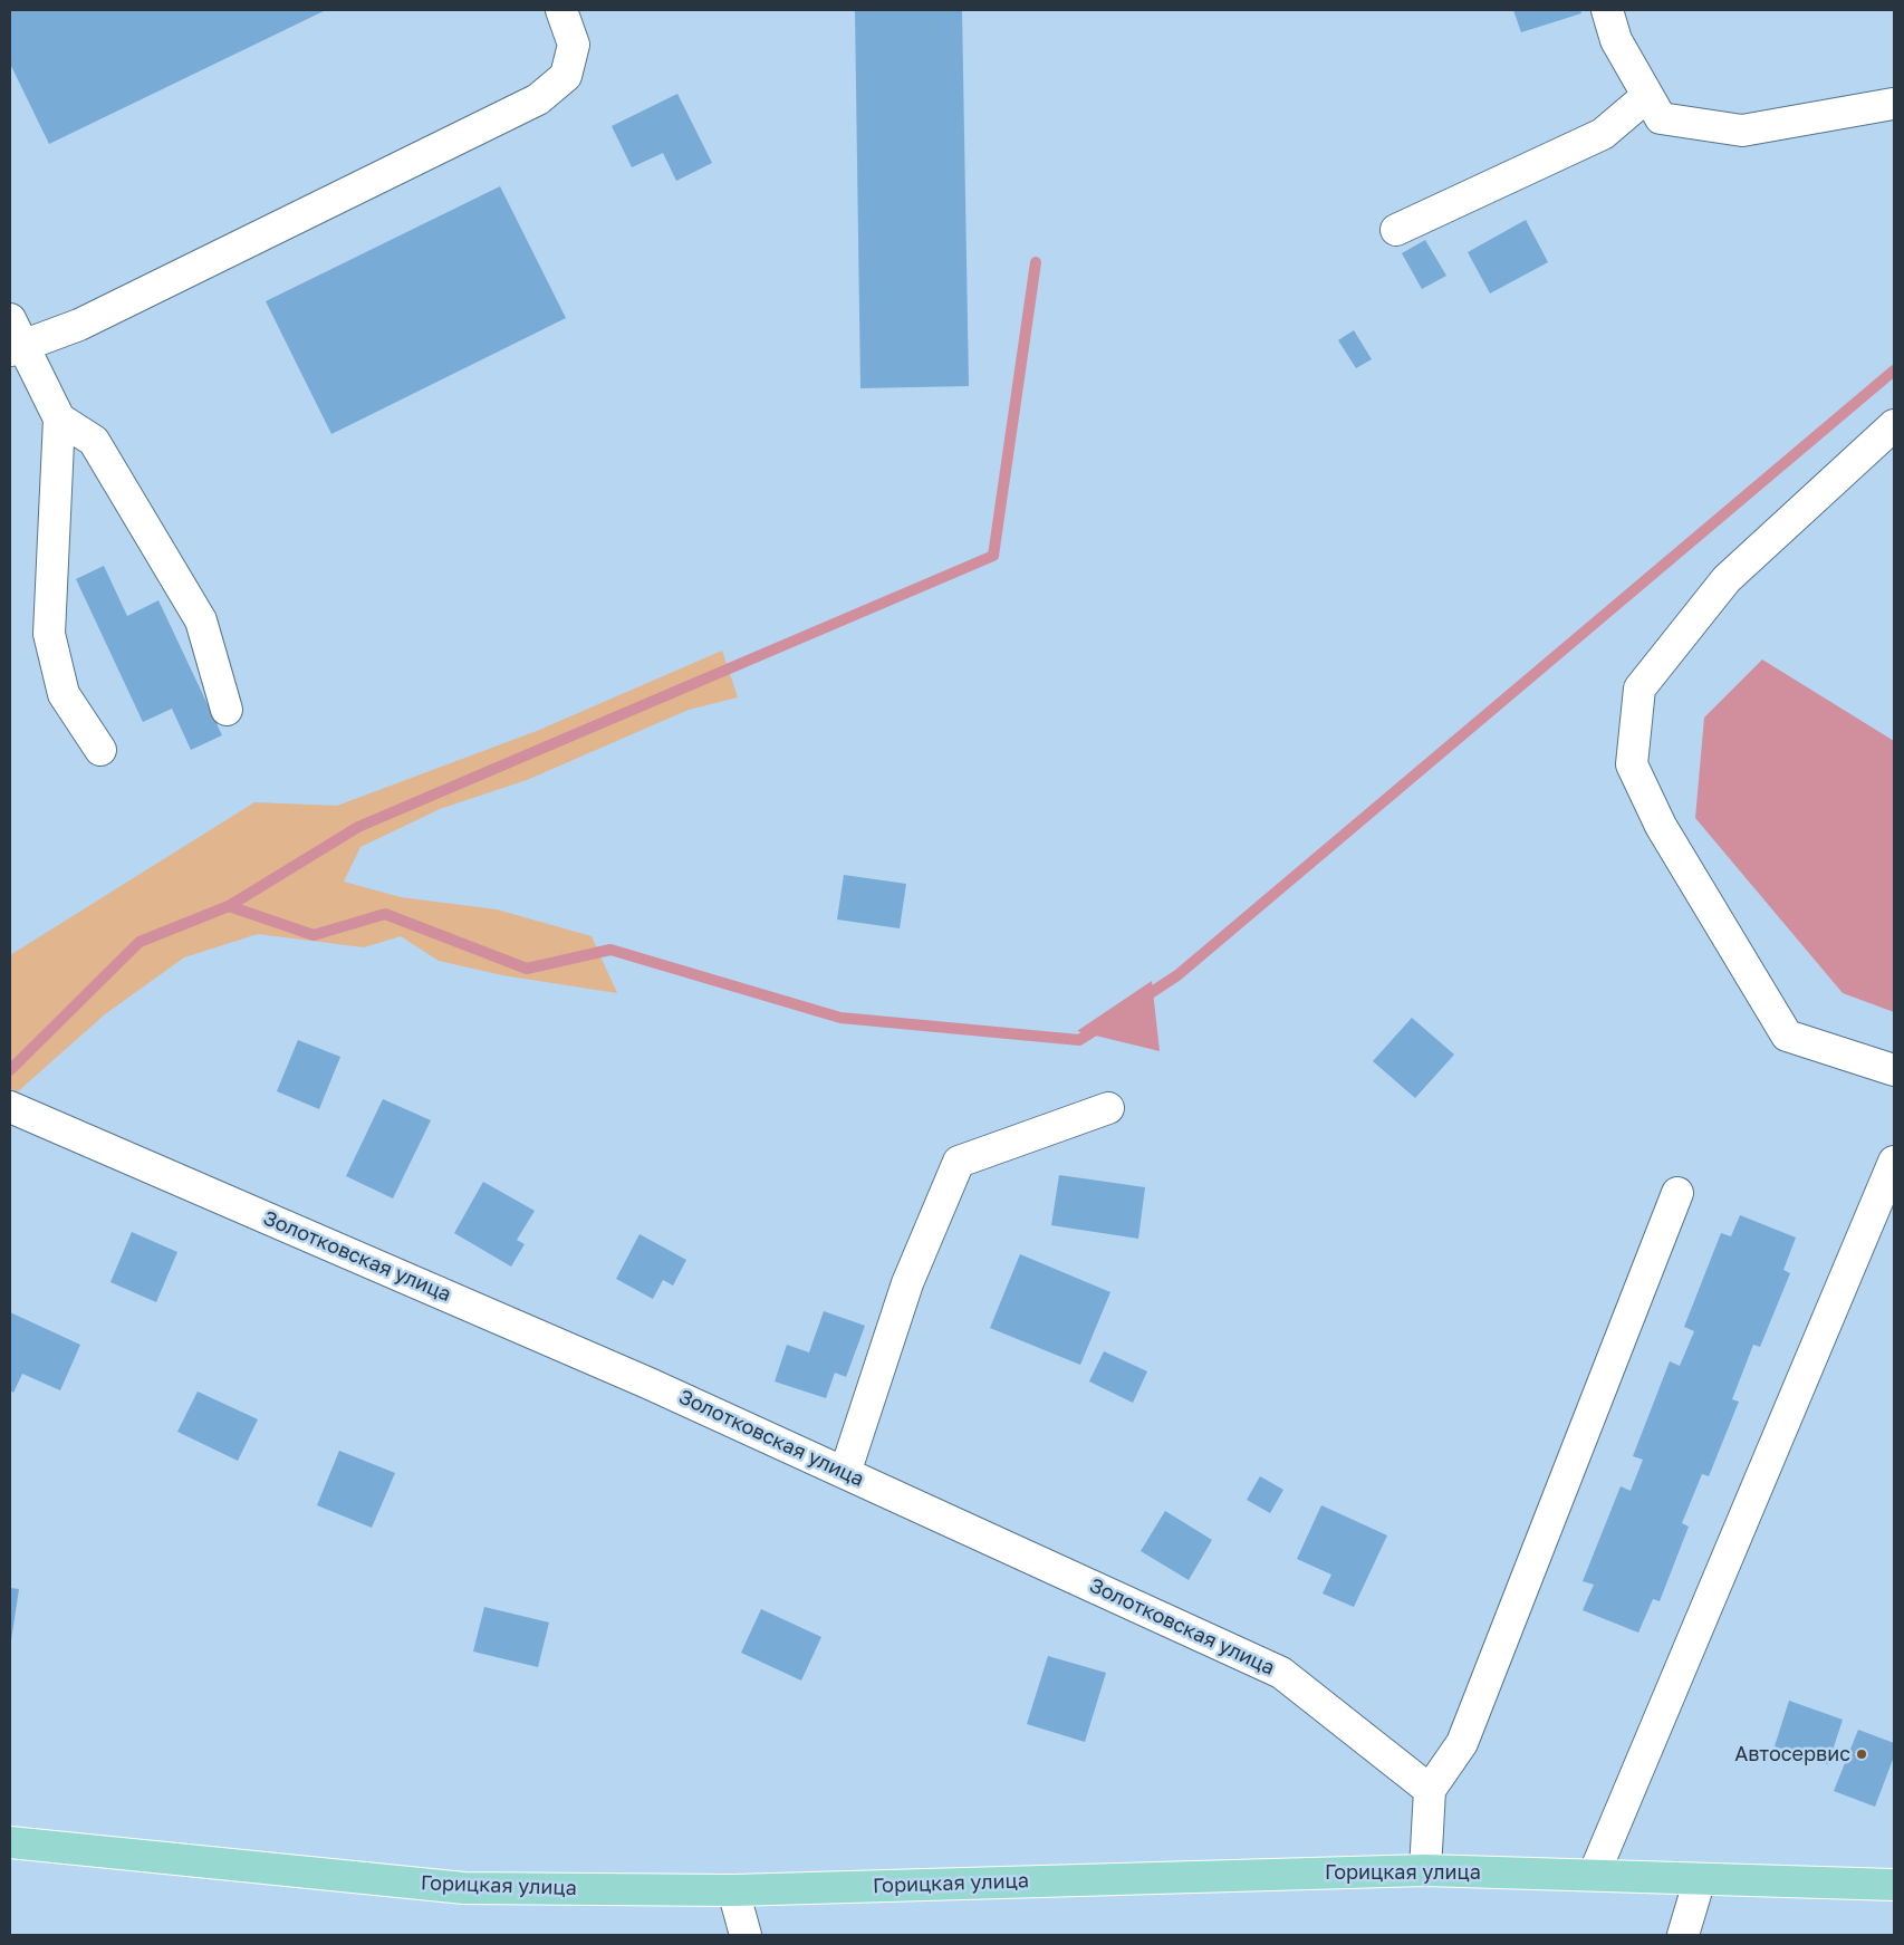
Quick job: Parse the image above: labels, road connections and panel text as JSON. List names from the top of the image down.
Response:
{
  "streets": {
    "main road": ["Горицкая улица"],
    "street": ["Золотковская улица"]
  },
  "places": ["Автосервис"]
}
